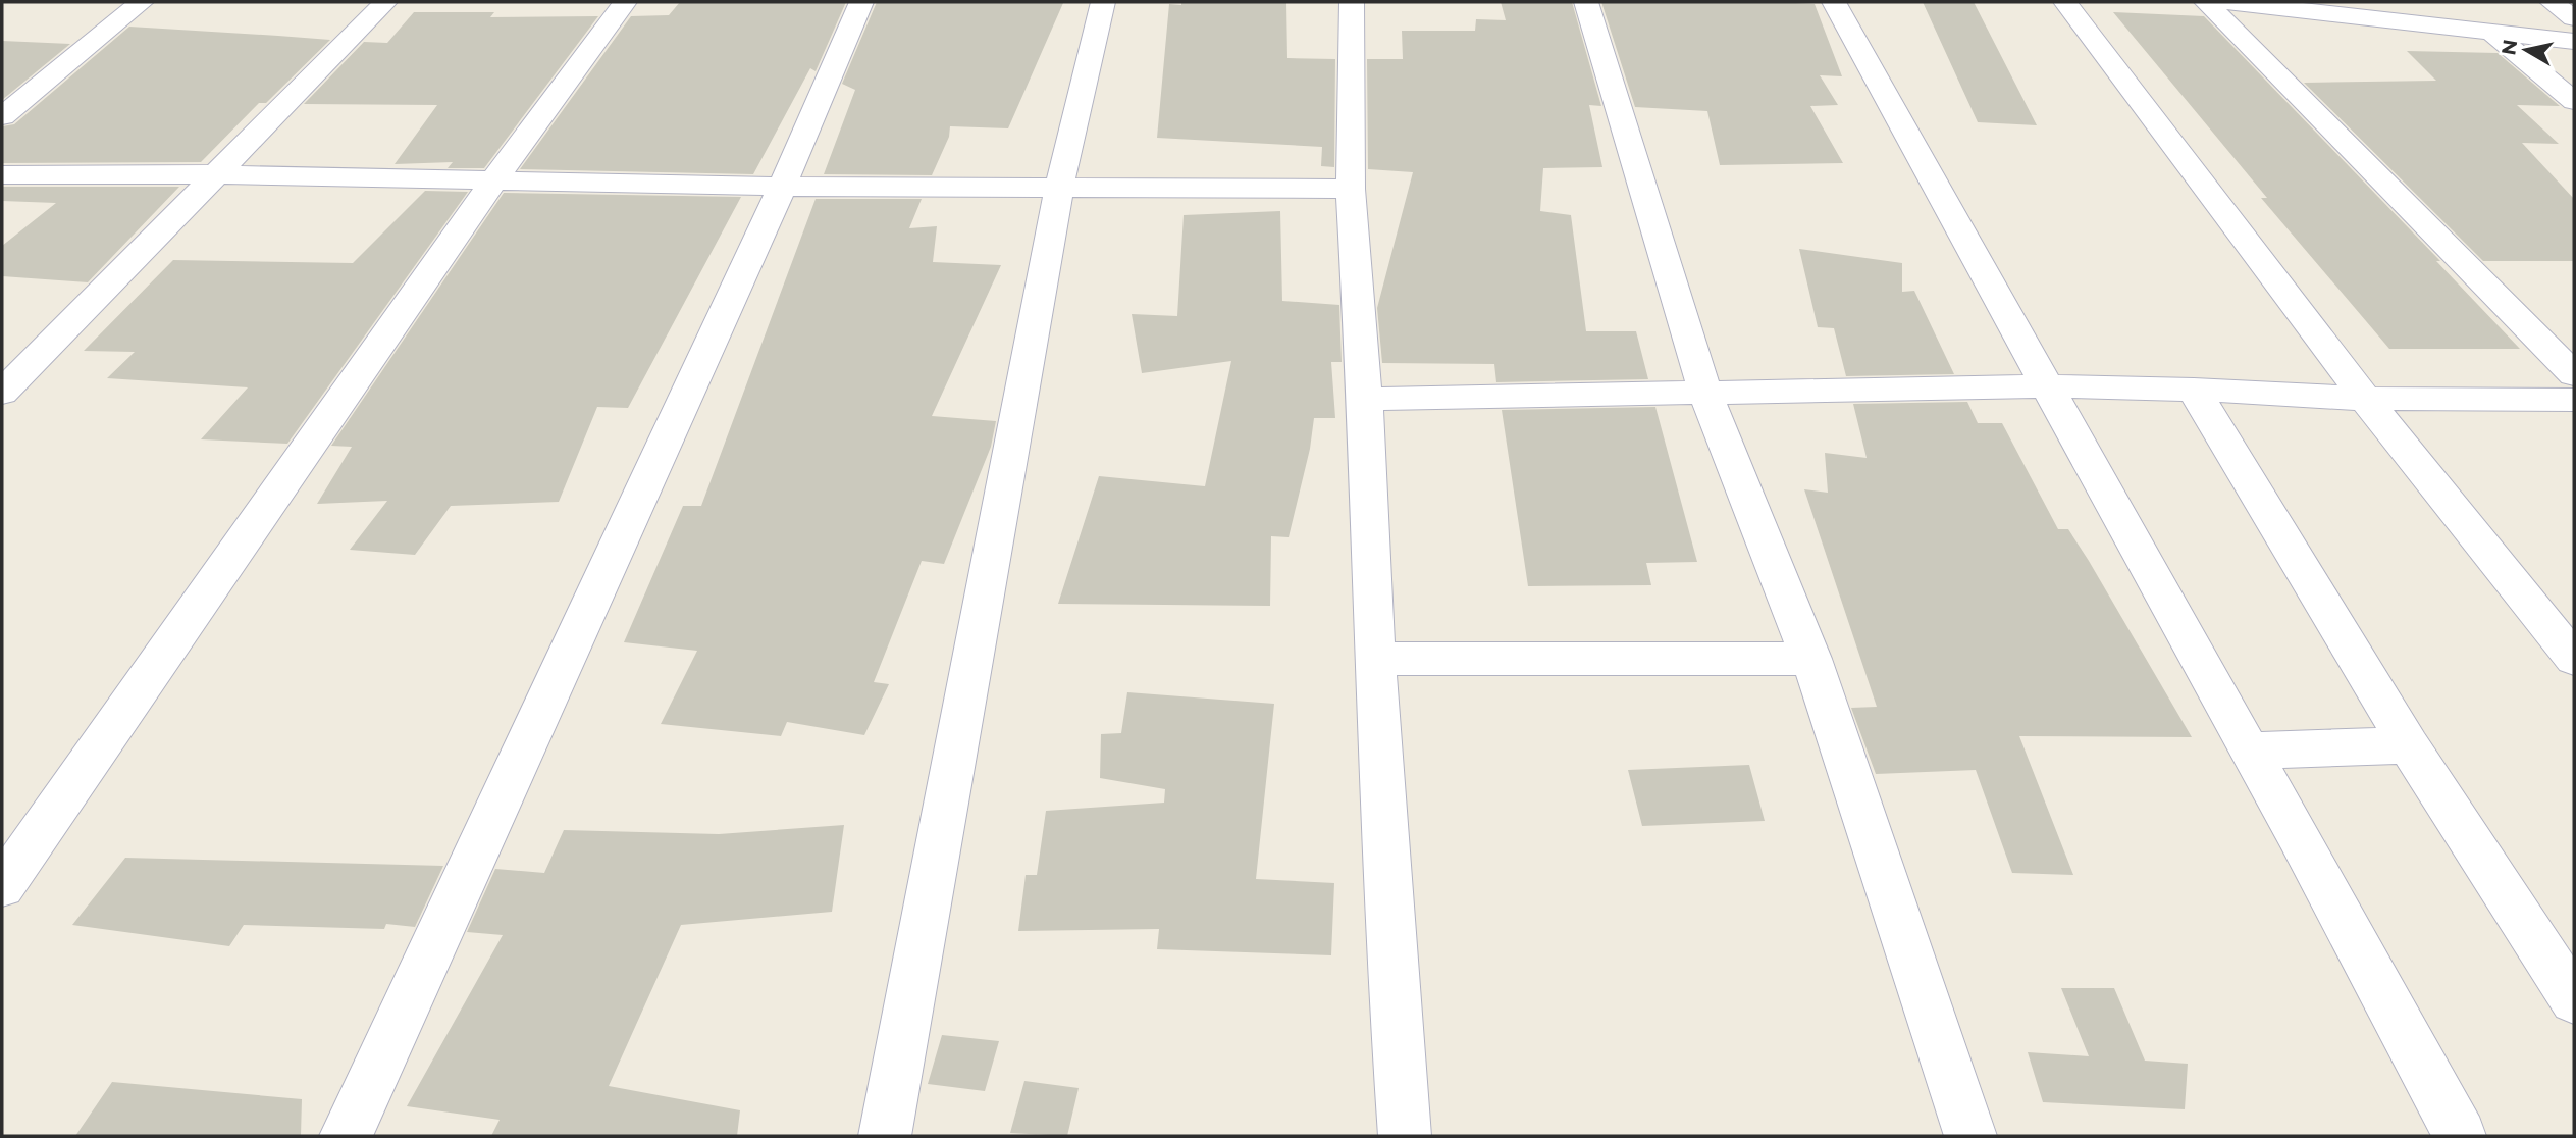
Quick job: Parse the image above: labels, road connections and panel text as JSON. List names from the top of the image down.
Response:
{
  "north": "left"
}
